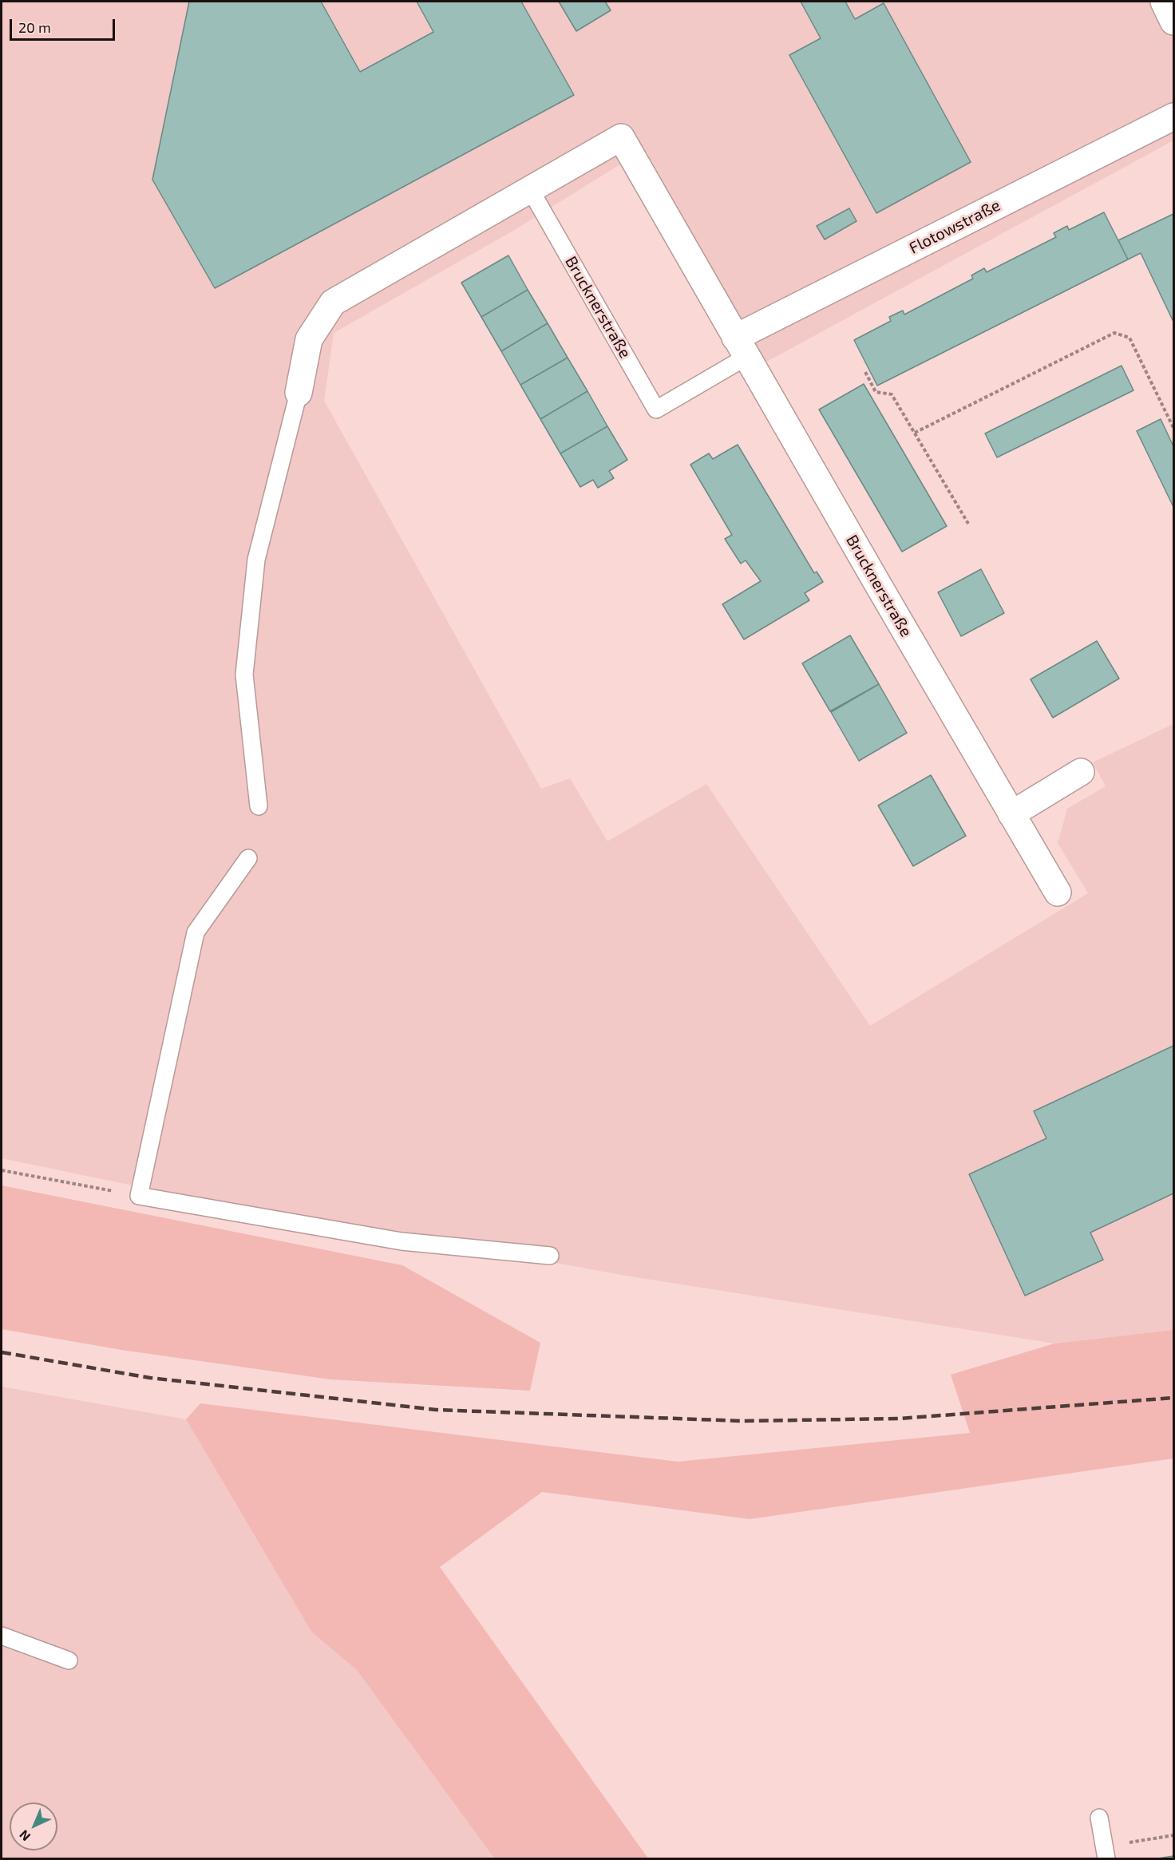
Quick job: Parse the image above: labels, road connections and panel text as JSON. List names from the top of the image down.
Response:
{
  "streets": {
    "street": ["Flotowstraße", "Brucknerstraße"]
  },
  "crossings": [
    ["Flotowstraße", "Brucknerstraße"]
  ],
  "scale_bar": "20 m",
  "north": "bottom left"
}
